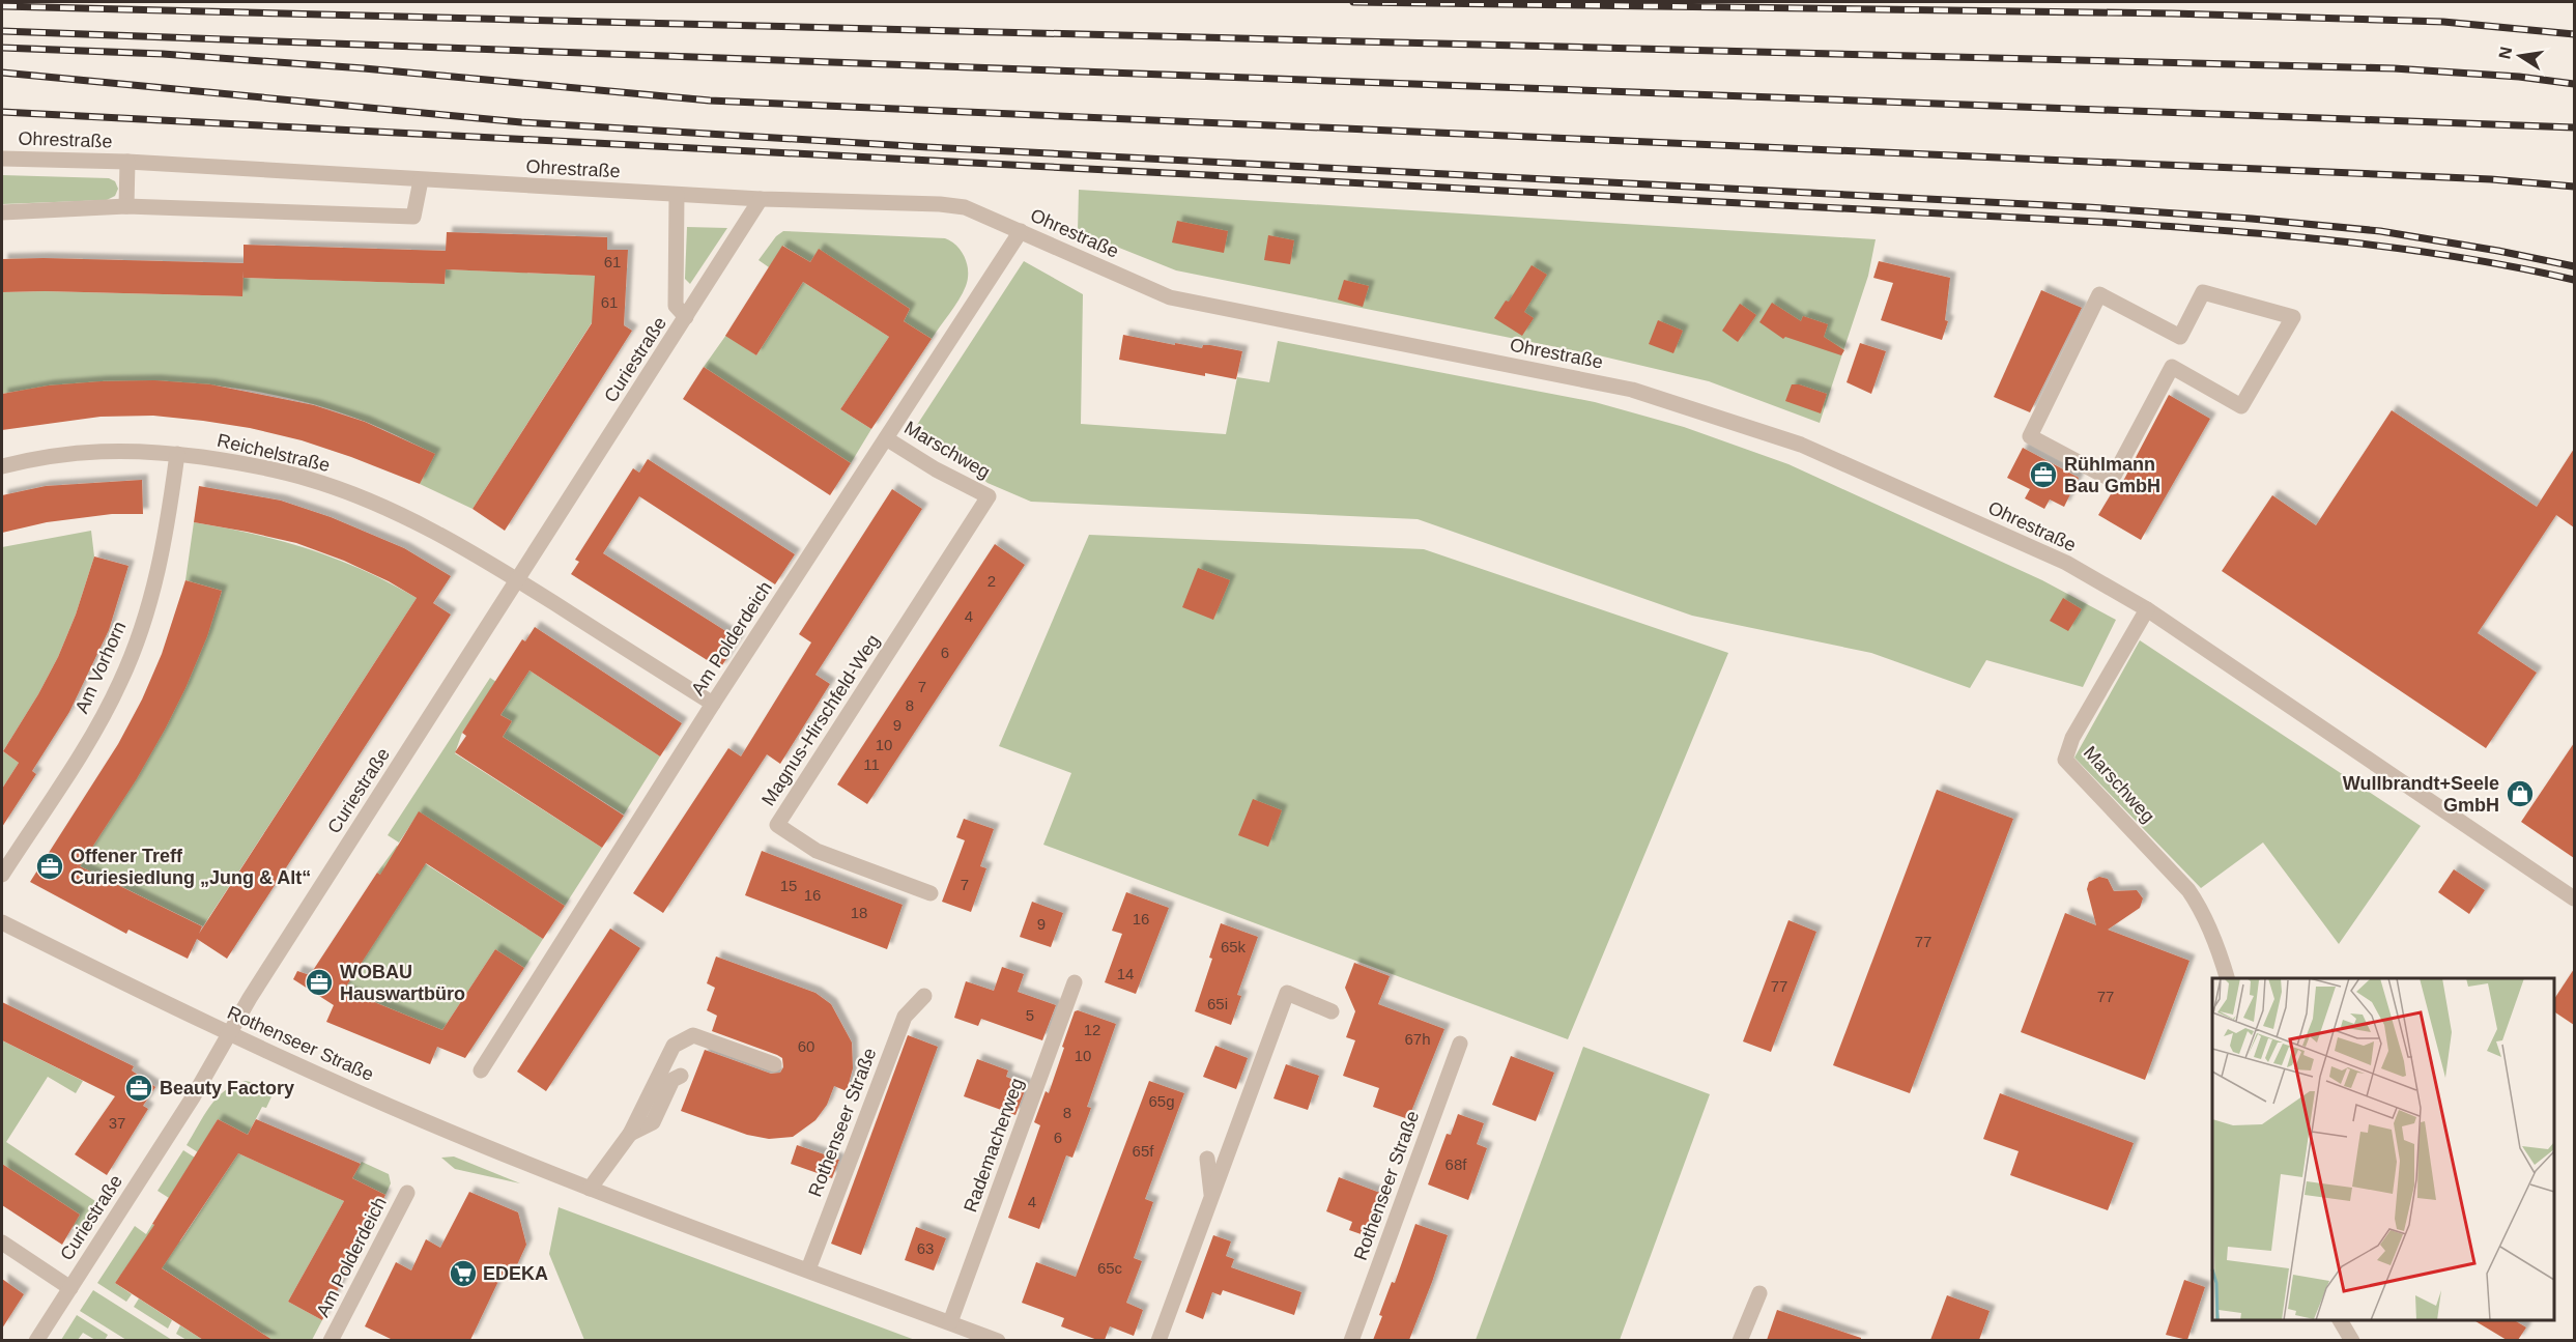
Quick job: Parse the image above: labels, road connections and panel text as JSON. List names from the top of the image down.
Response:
{
  "streets": {
    "street": [
      "Ohrestraße",
      "Curiestraße",
      "Marschweg",
      "Reichelstraße",
      "Am Polderdeich",
      "Am Vorhorn",
      "Magnus-Hirschfeld-Weg",
      "Rothenseer Straße",
      "Rademacherweg"
    ]
  },
  "crossings": [
    ["Ohrestraße", "Curiestraße"],
    ["Ohrestraße", "Marschweg"],
    ["Ohrestraße", "Am Polderdeich"],
    ["Curiestraße", "Reichelstraße"],
    ["Curiestraße", "Rothenseer Straße"],
    ["Marschweg", "Am Polderdeich"],
    ["Marschweg", "Magnus-Hirschfeld-Weg"],
    ["Reichelstraße", "Am Vorhorn"],
    ["Rothenseer Straße", "Rademacherweg"]
  ],
  "places": {
    "office": [
      "Rühlmann Bau GmbH",
      "Offener Treff Curiesiedlung „Jung & Alt“",
      "WOBAU Hauswartbüro",
      "Beauty Factory"
    ],
    "shop": ["Wullbrandt+Seele GmbH"],
    "supermarket": ["EDEKA"]
  },
  "house_numbers": [
    "61",
    "61",
    "2",
    "4",
    "6",
    "7",
    "8",
    "9",
    "10",
    "11",
    "7",
    "15",
    "16",
    "18",
    "16",
    "9",
    "77",
    "65k",
    "14",
    "77",
    "77",
    "65i",
    "5",
    "12",
    "67h",
    "60",
    "10",
    "65g",
    "8",
    "37",
    "6",
    "65f",
    "68f",
    "4",
    "63",
    "65c"
  ],
  "north": "left"
}
